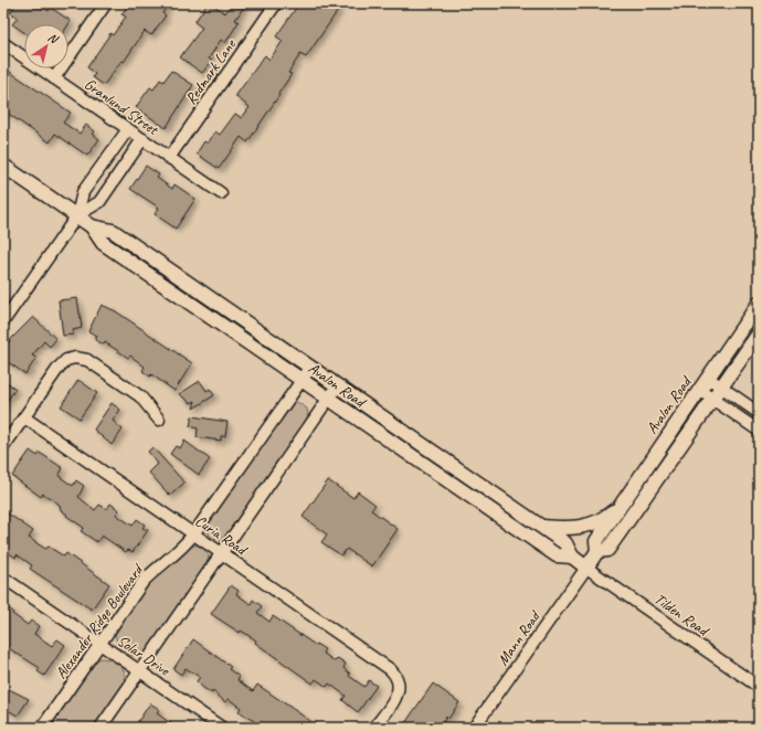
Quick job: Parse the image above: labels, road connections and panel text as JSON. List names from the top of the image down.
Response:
{
  "streets": {
    "main road": ["Avalon Road"],
    "street": [
      "Redmark Lane",
      "Granlund Street",
      "Curia Road",
      "Tilden Road",
      "Alexander Ridge Boulevard",
      "Mann Road",
      "Solar Drive"
    ]
  },
  "crossings": [
    ["Redmark Lane", "Granlund Street"],
    ["Avalon Road", "Tilden Road"],
    ["Avalon Road", "Alexander Ridge Boulevard"],
    ["Avalon Road", "Mann Road"],
    ["Curia Road", "Alexander Ridge Boulevard"],
    ["Tilden Road", "Mann Road"],
    ["Alexander Ridge Boulevard", "Solar Drive"]
  ],
  "north": "top right"
}
